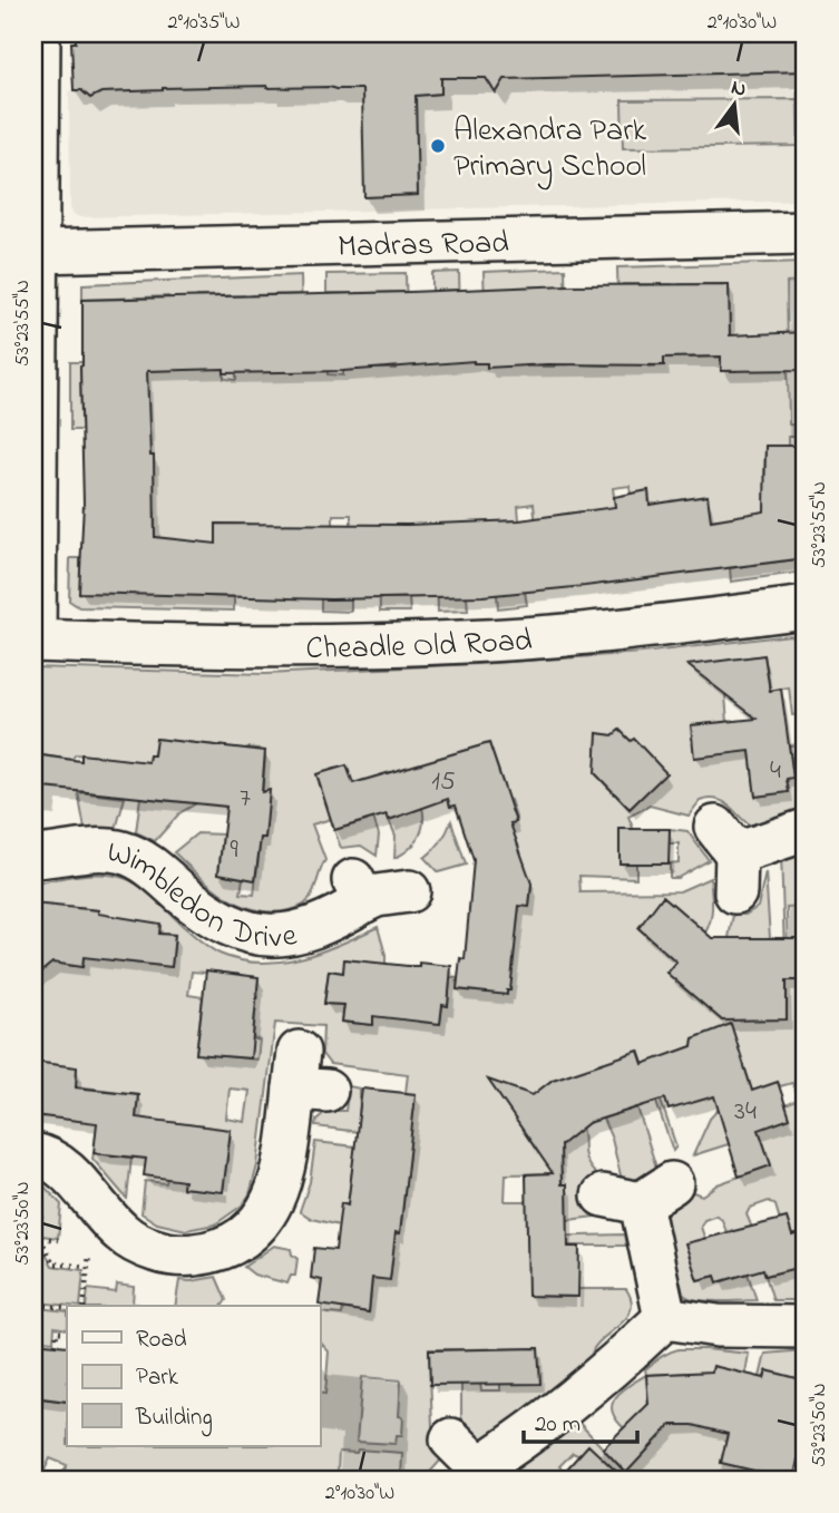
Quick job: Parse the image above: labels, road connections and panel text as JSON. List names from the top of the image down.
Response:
{
  "streets": {
    "street": ["Madras Road", "Cheadle Old Road", "Wimbledon Drive"]
  },
  "places": ["Alexandra Park Primary School"],
  "house_numbers": [
    "4",
    "15",
    "7",
    "9",
    "34"
  ],
  "legend": ["Road", "Park", "Building"],
  "scale_bar": "20 m",
  "north": "top",
  "coordinates": [
    "2°10'35\"W",
    "2°10'30\"W",
    "53°23'55\"N",
    "53°23'50\"N"
  ]
}
